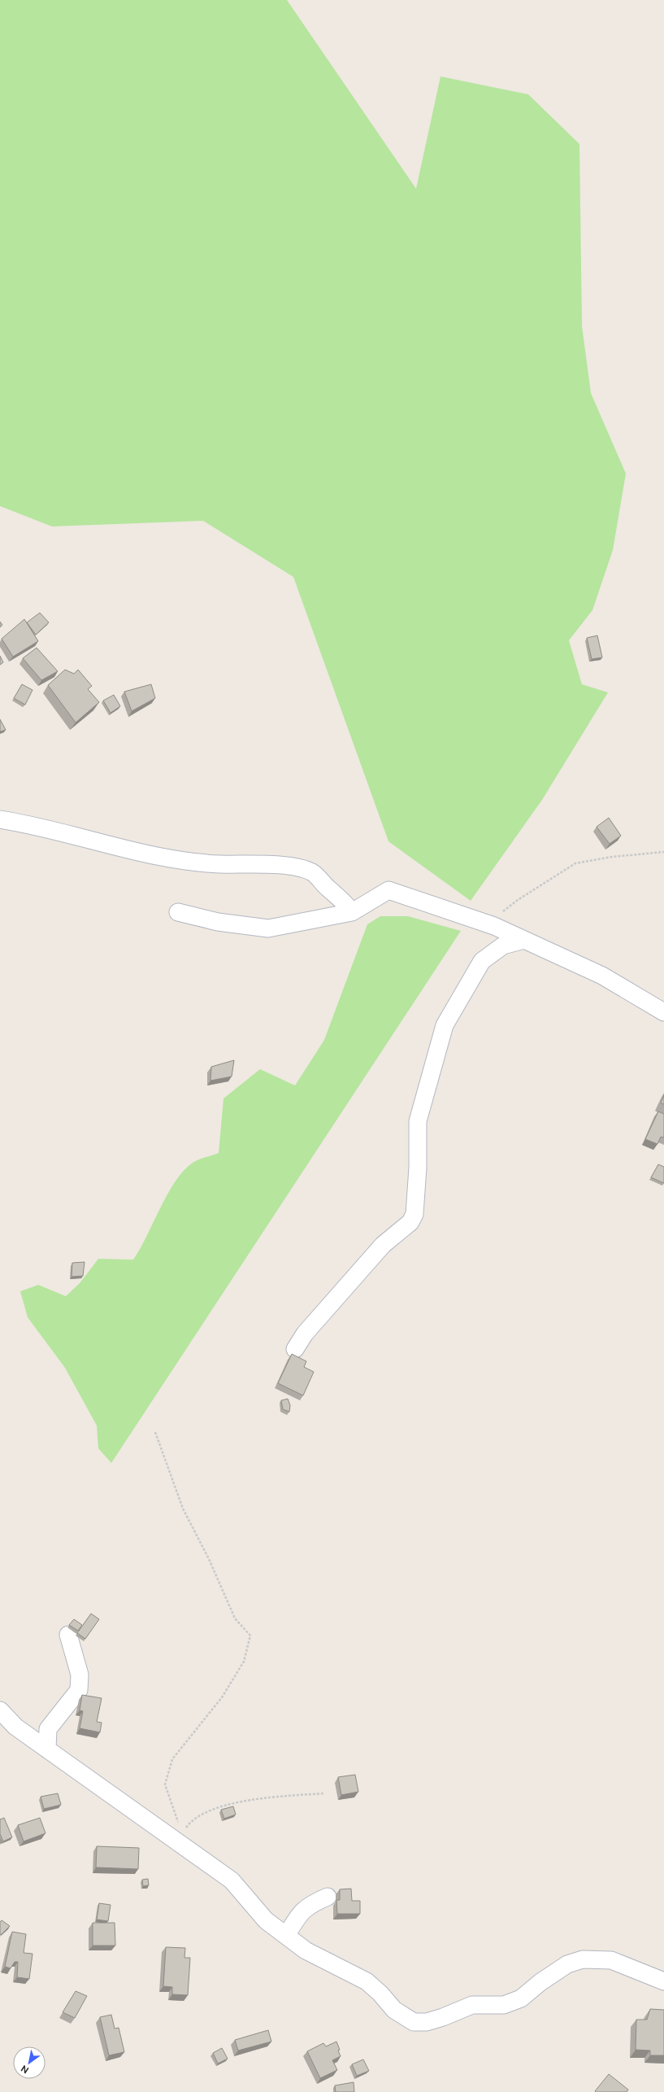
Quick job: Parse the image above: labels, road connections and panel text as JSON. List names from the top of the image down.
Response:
{
  "north": "bottom left"
}
